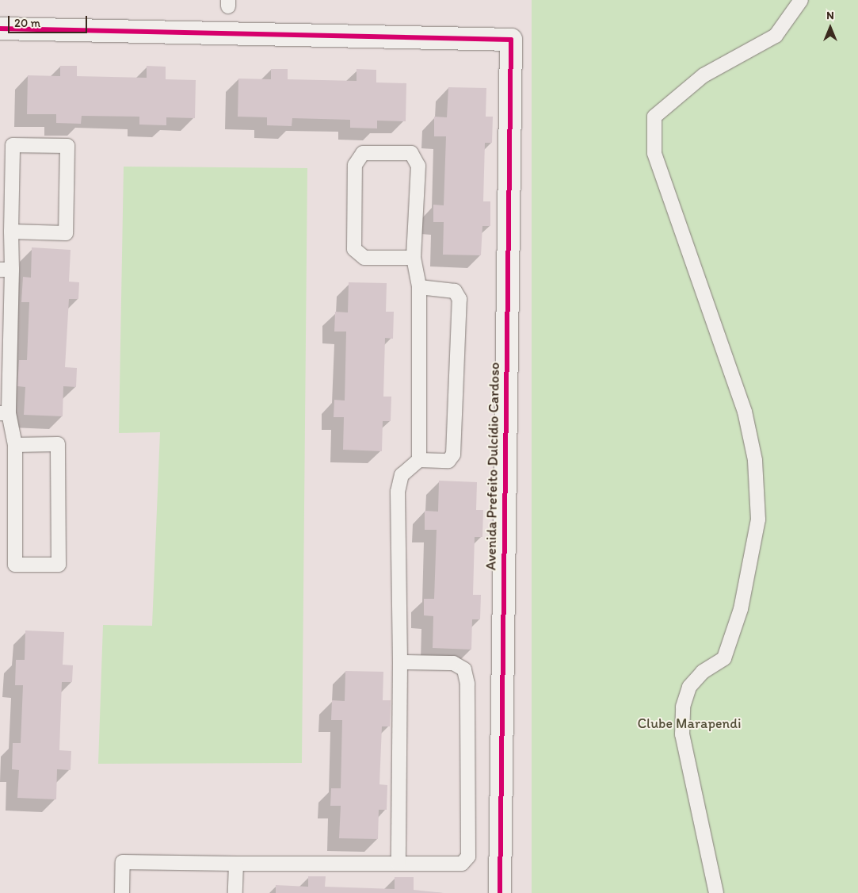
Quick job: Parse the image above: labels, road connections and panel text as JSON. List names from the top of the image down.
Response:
{
  "streets": {
    "street": ["Avenida Prefeito Dulcídio Cardoso"]
  },
  "parks": ["Clube Marapendi"],
  "scale_bar": "20 m",
  "north": "top"
}
